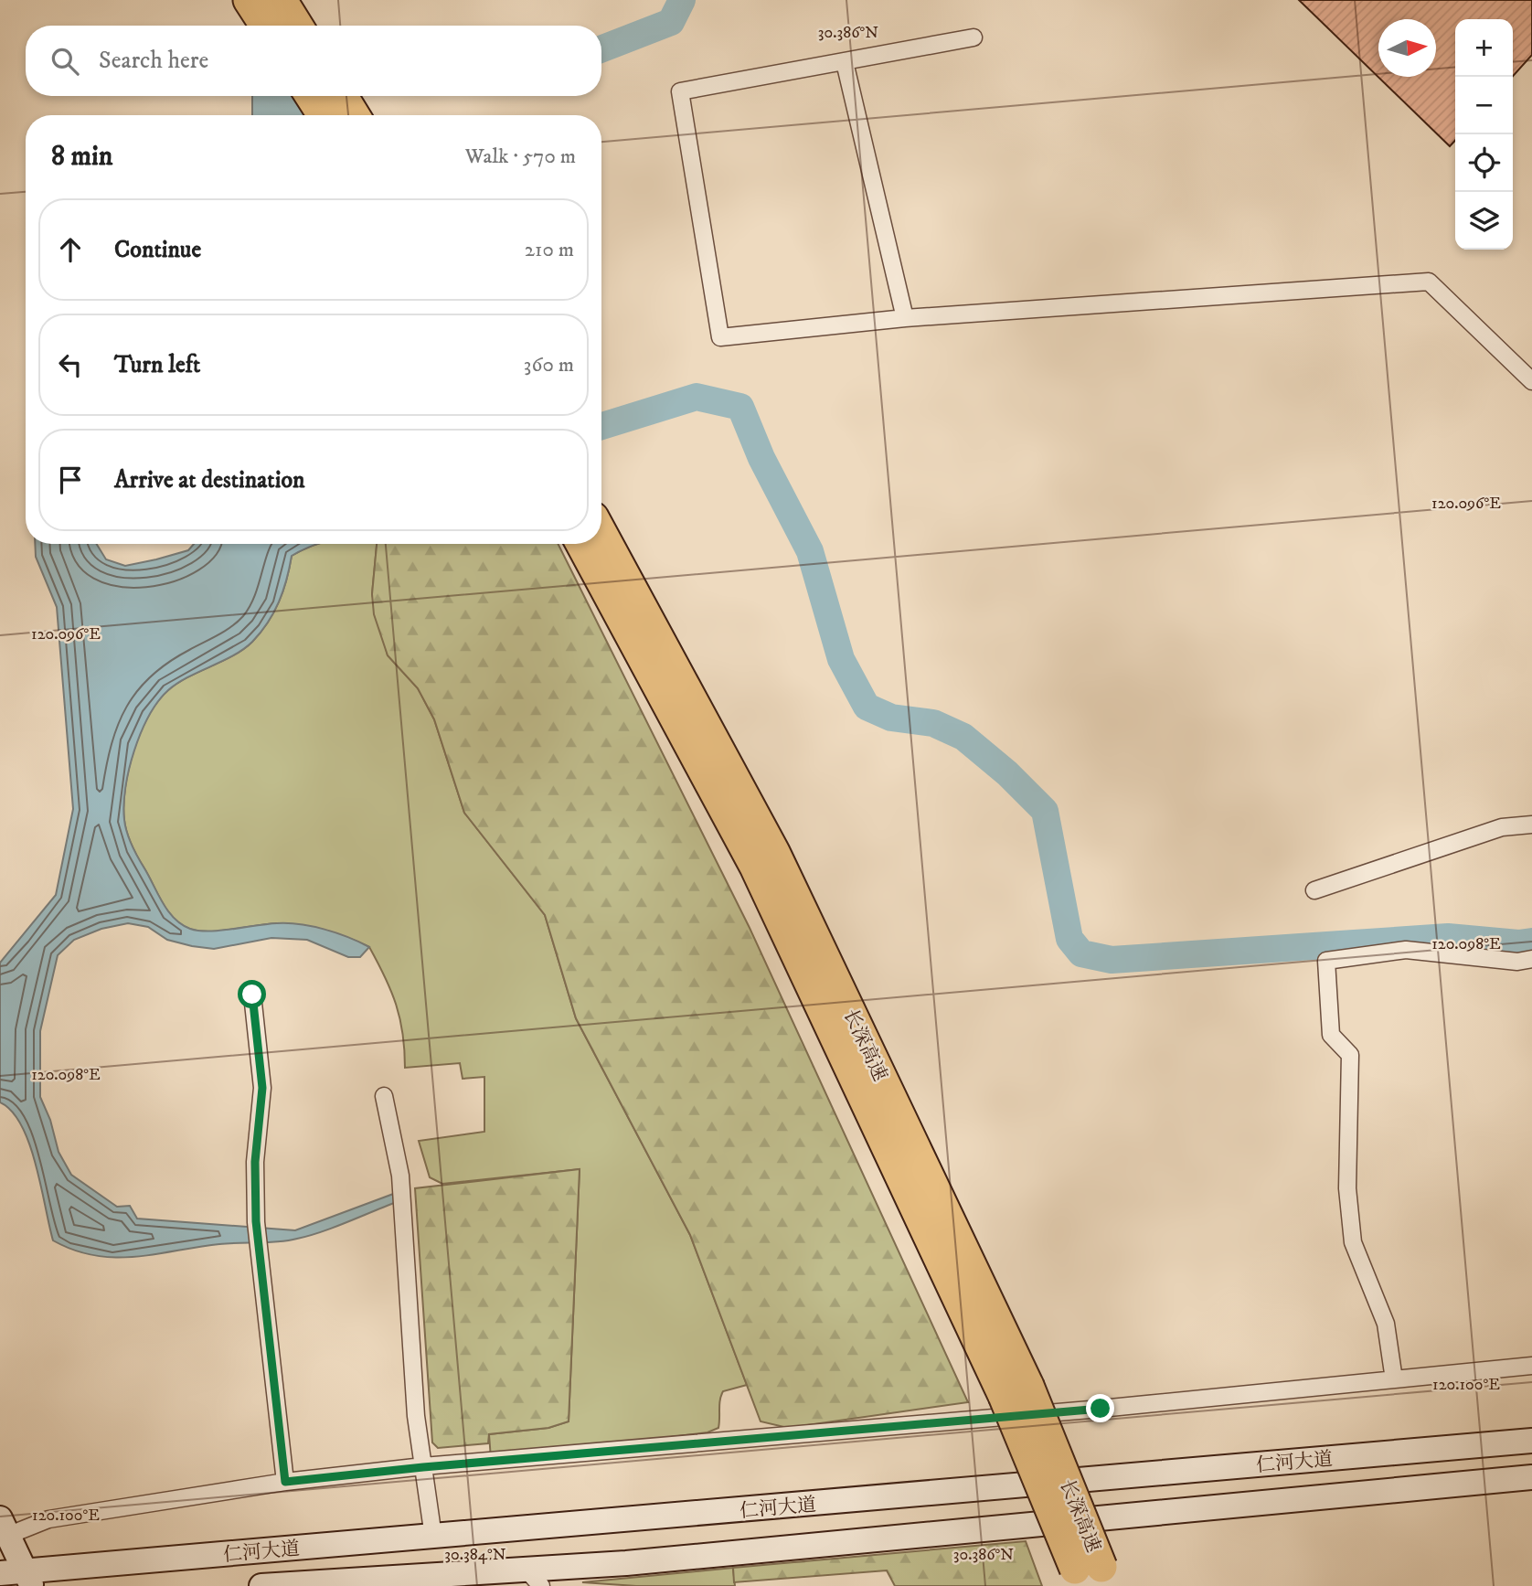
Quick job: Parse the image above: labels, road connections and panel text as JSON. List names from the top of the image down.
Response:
{
  "streets": {
    "highway": ["长深高速"],
    "main road": ["仁河大道"]
  },
  "north": "right",
  "page": {
    "map_buttons": ["+", "−"],
    "search": "Search here",
    "heading": ["8 min", "Walk · 570 m"],
    "list": [
      ["Continue", "210 m"],
      ["Turn left", "360 m"],
      "Arrive at destination"
    ]
  },
  "coordinates": [
    "30.386°N",
    "120.096°E",
    "120.098°E",
    "120.100°E",
    "30.384°N"
  ]
}
